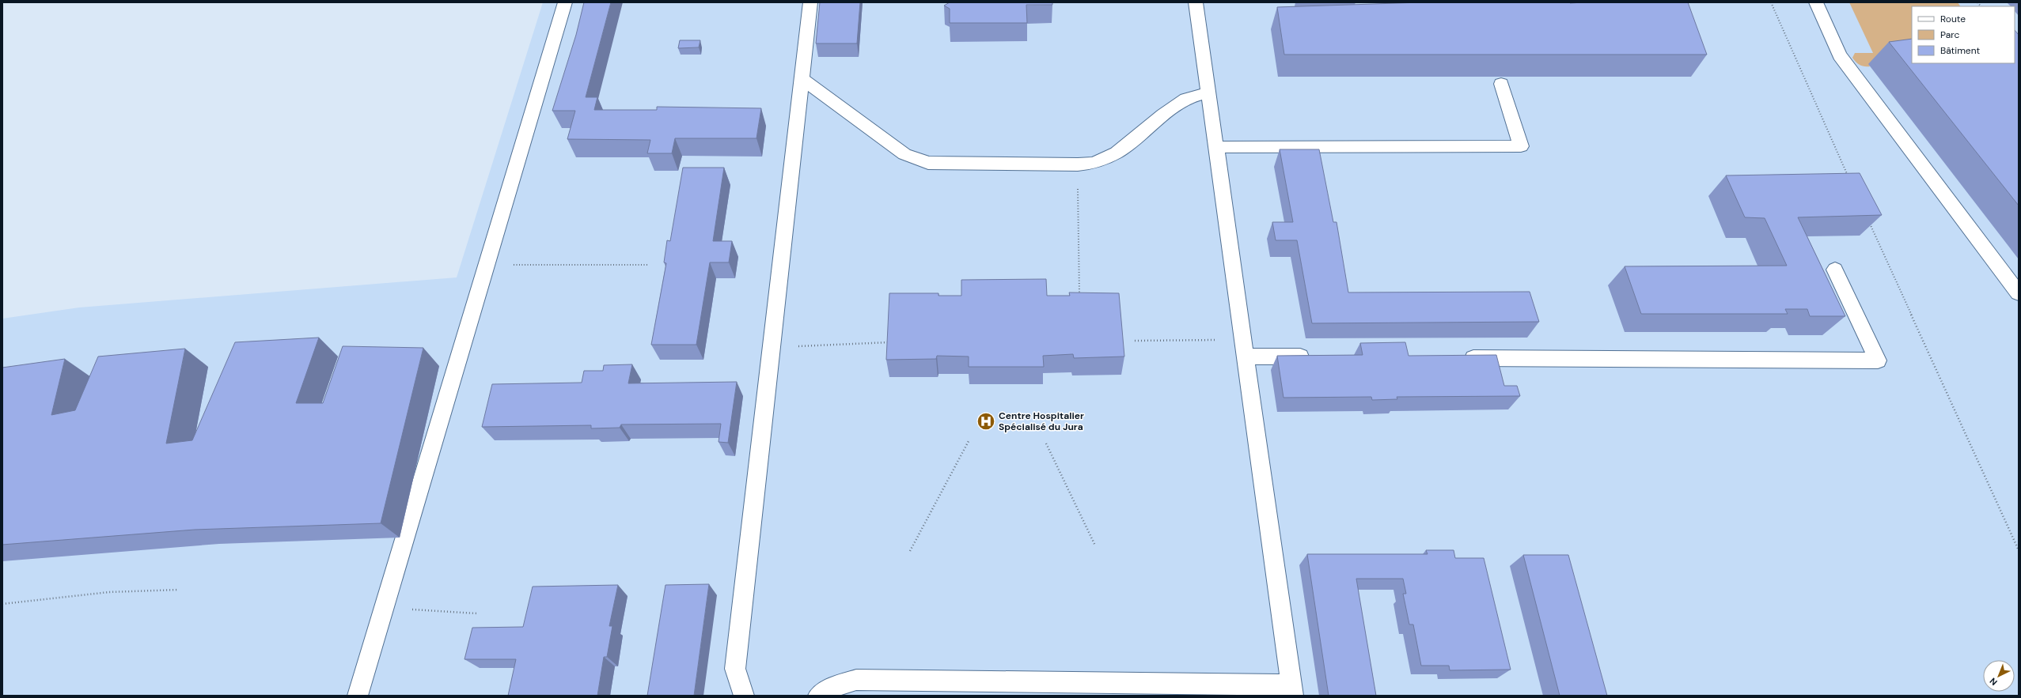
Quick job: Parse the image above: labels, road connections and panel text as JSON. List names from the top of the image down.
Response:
{
  "places": {
    "hospital": ["Centre Hospitalier Spécialisé du Jura"]
  },
  "legend": ["Route", "Parc", "Bâtiment"],
  "north": "bottom left"
}
